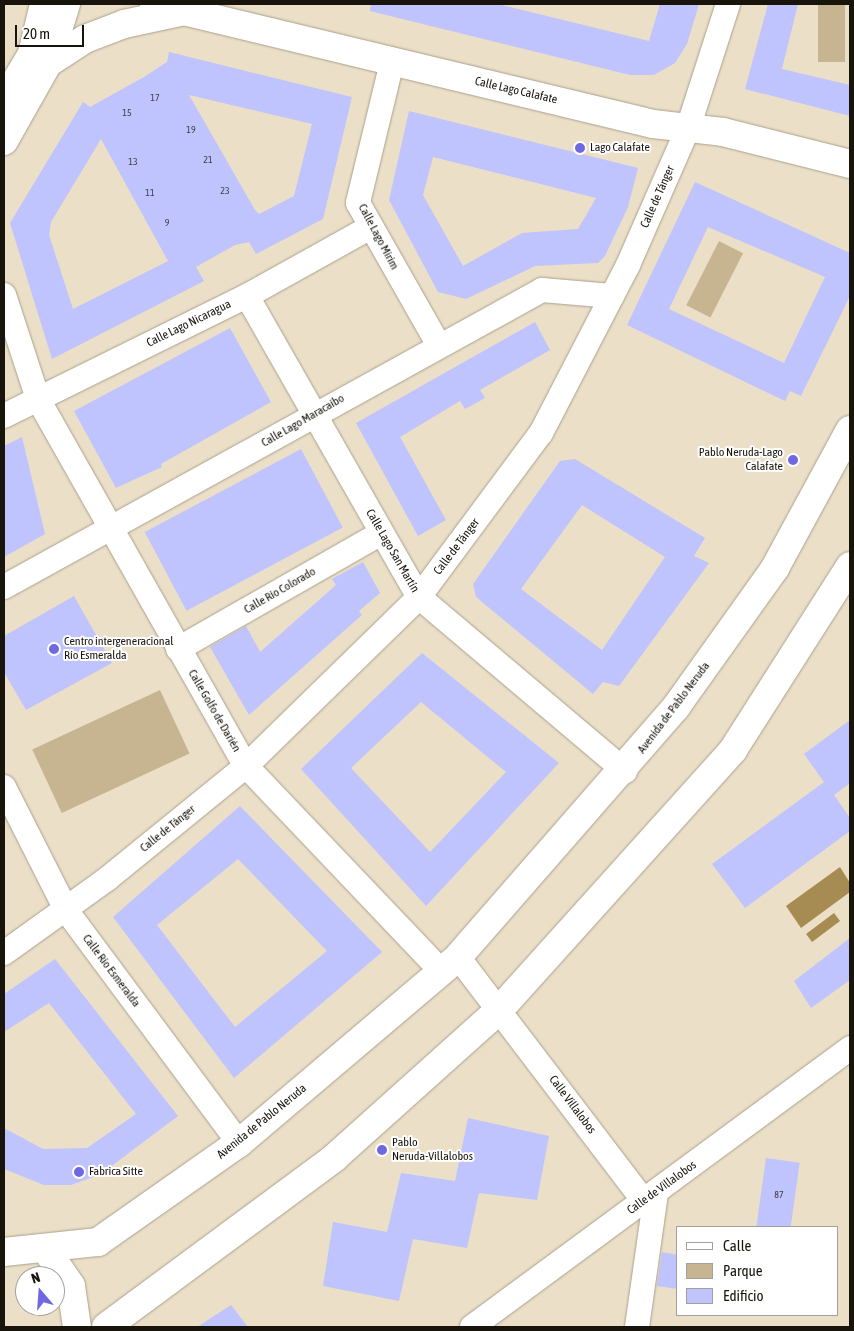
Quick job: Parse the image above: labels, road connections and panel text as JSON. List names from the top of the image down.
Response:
{
  "streets": {
    "main road": ["Calle Lago Calafate", "Avenida de Pablo Neruda"],
    "street": [
      "Calle de Tánger",
      "Calle Lago Mirim",
      "Calle Lago Nicaragua",
      "Calle Lago Maracaibo",
      "Calle Lago San Martín",
      "Calle Río Colorado",
      "Calle Golfo de Darién",
      "Calle Río Esmeralda",
      "Calle Villalobos",
      "Calle de Villalobos"
    ]
  },
  "crossings": [
    ["Calle Lago Calafate", "Calle de Tánger"],
    ["Calle Lago Calafate", "Calle Lago Mirim"],
    ["Calle de Tánger", "Calle Lago Maracaibo"],
    ["Calle de Tánger", "Calle Lago San Martín"],
    ["Calle de Tánger", "Calle Golfo de Darién"],
    ["Calle de Tánger", "Calle Río Esmeralda"],
    ["Calle Lago Mirim", "Calle Lago Nicaragua"],
    ["Calle Lago Mirim", "Calle Lago Maracaibo"],
    ["Calle Lago Nicaragua", "Calle Lago San Martín"],
    ["Calle Lago Nicaragua", "Calle Golfo de Darién"],
    ["Calle Lago Maracaibo", "Calle Lago San Martín"],
    ["Calle Lago Maracaibo", "Calle Golfo de Darién"],
    ["Calle Lago San Martín", "Calle Río Colorado"],
    ["Calle Lago San Martín", "Avenida de Pablo Neruda"],
    ["Calle Río Colorado", "Calle Golfo de Darién"],
    ["Avenida de Pablo Neruda", "Calle Golfo de Darién"],
    ["Avenida de Pablo Neruda", "Calle Río Esmeralda"],
    ["Calle Villalobos", "Calle de Villalobos"]
  ],
  "places": [
    "Lago Calafate",
    "Pablo Neruda-Lago Calafate",
    "Centro intergeneracional Río Esmeralda",
    "Pablo Neruda-Villalobos",
    "Fabrica Sitte"
  ],
  "house_numbers": [
    "17",
    "15",
    "19",
    "21",
    "13",
    "23",
    "11",
    "9",
    "87"
  ],
  "legend": ["Calle", "Parque", "Edificio"],
  "scale_bar": "20 m",
  "north": "top"
}
